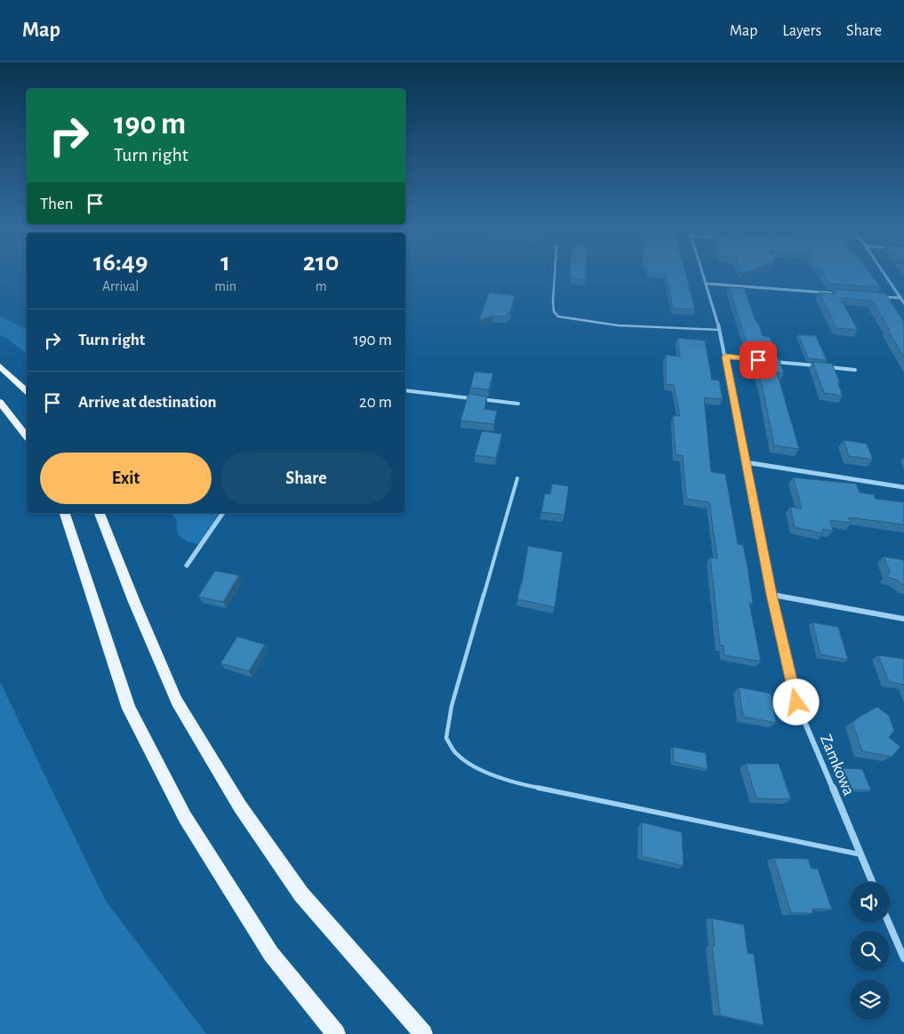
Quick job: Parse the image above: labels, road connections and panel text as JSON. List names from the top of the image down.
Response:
{
  "streets": {
    "street": ["Zamkowa"]
  },
  "page": {
    "header": "Map",
    "nav": ["Map", "Layers", "Share"],
    "turn": ["190 m", "Turn right"],
    "then": "Then",
    "eta": [
      "16:49",
      "Arrival",
      "1",
      "min",
      "210",
      "m"
    ],
    "list": [
      {
        "name": "Turn right",
        "value": "190 m"
      },
      {
        "name": "Arrive at destination",
        "value": "20 m"
      }
    ],
    "buttons": ["Exit", "Share"]
  }
}
